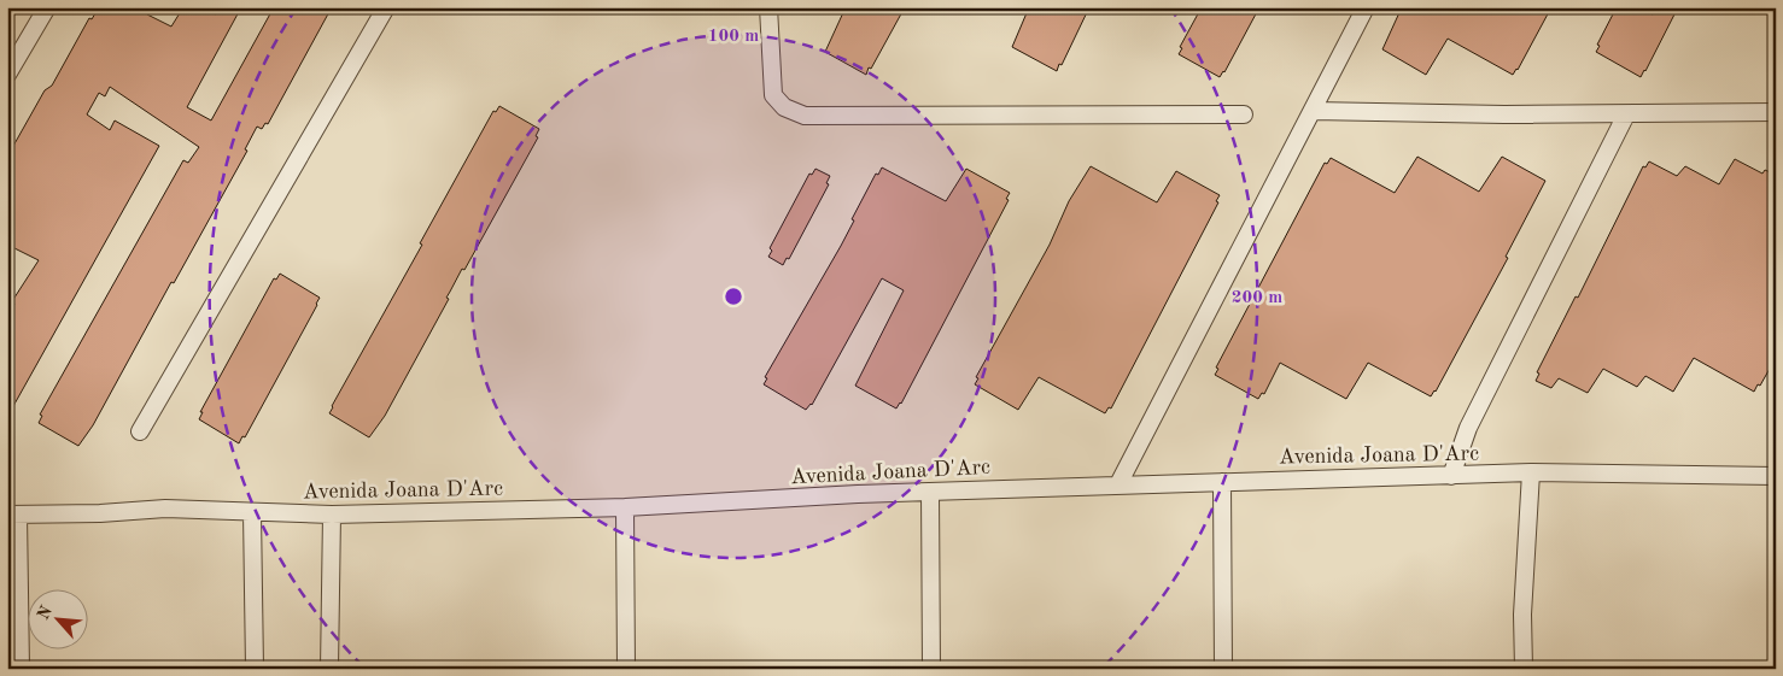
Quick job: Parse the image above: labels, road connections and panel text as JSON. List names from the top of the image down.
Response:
{
  "streets": {
    "street": ["Avenida Joana D'Arc"]
  },
  "north": "top left",
  "rings": ["100 m", "200 m"]
}
